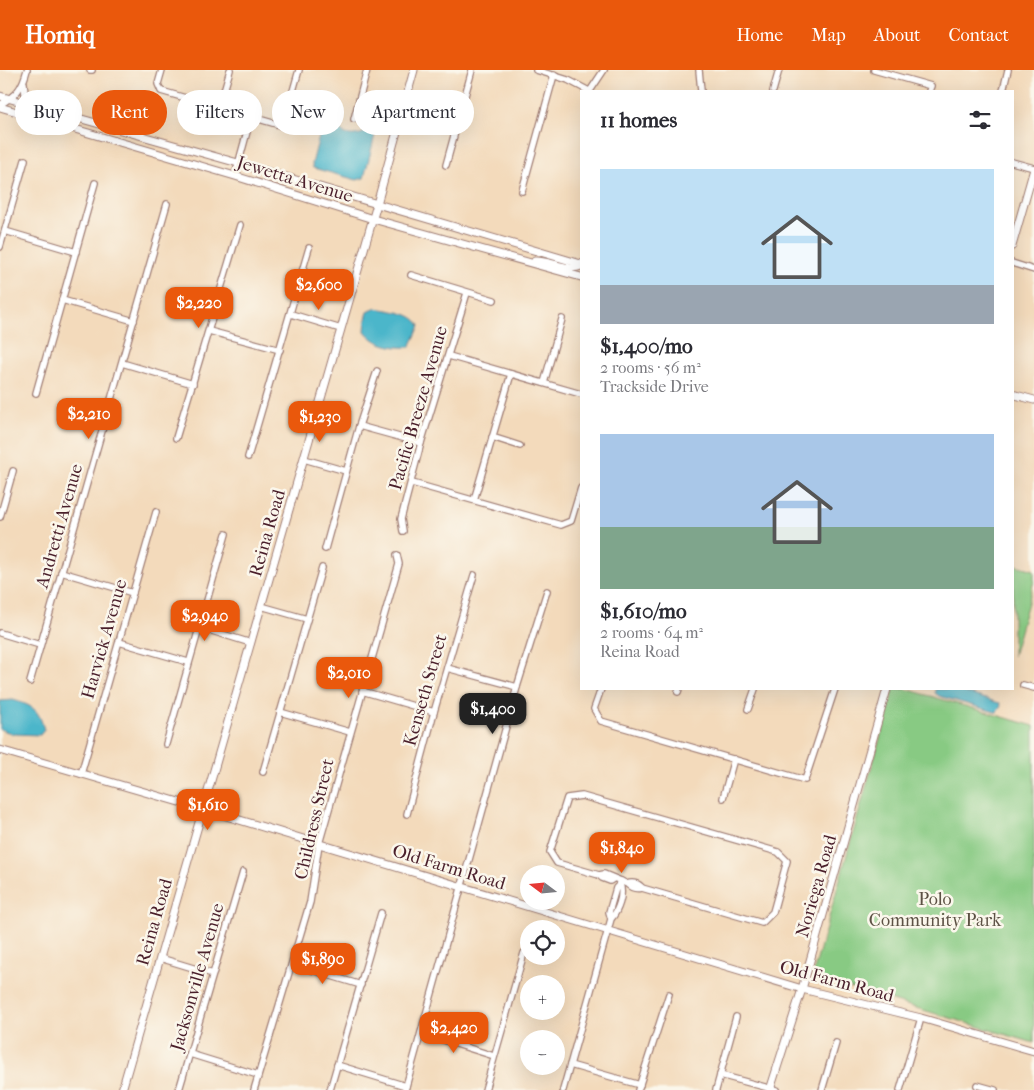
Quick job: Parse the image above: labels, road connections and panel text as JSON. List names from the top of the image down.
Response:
{
  "streets": {
    "street": [
      "Jewetta Avenue",
      "Pacific Breeze Avenue",
      "Andretti Avenue",
      "Reina Road",
      "Harvick Avenue",
      "Kenseth Street",
      "Childress Street",
      "Old Farm Road",
      "Noriega Road",
      "Jacksonville Avenue"
    ]
  },
  "crossings": [
    ["Jewetta Avenue", "Reina Road"],
    ["Reina Road", "Old Farm Road"],
    ["Harvick Avenue", "Old Farm Road"],
    ["Childress Street", "Old Farm Road"],
    ["Old Farm Road", "Noriega Road"]
  ],
  "parks": ["Polo Community Park"],
  "north": "left",
  "page": {
    "header": "Homiq",
    "nav": [
      "Home",
      "Map",
      "About",
      "Contact"
    ],
    "chip": [
      "Buy",
      "Rent",
      "Filters",
      "New",
      "Apartment"
    ],
    "heading": "11 homes",
    "list": [
      {
        "name": "$1,400/mo",
        "note": "2 rooms · 56 m² · Trackside Drive"
      },
      {
        "name": "$1,610/mo",
        "note": "2 rooms · 64 m² · Reina Road"
      }
    ],
    "price": [
      "$2,600",
      "$2,220",
      "$2,210",
      "$1,230",
      "$2,940",
      "$2,010",
      "$1,400",
      "$1,610",
      "$1,840",
      "$1,890",
      "$2,420"
    ],
    "map_buttons": ["+", "−"]
  }
}
